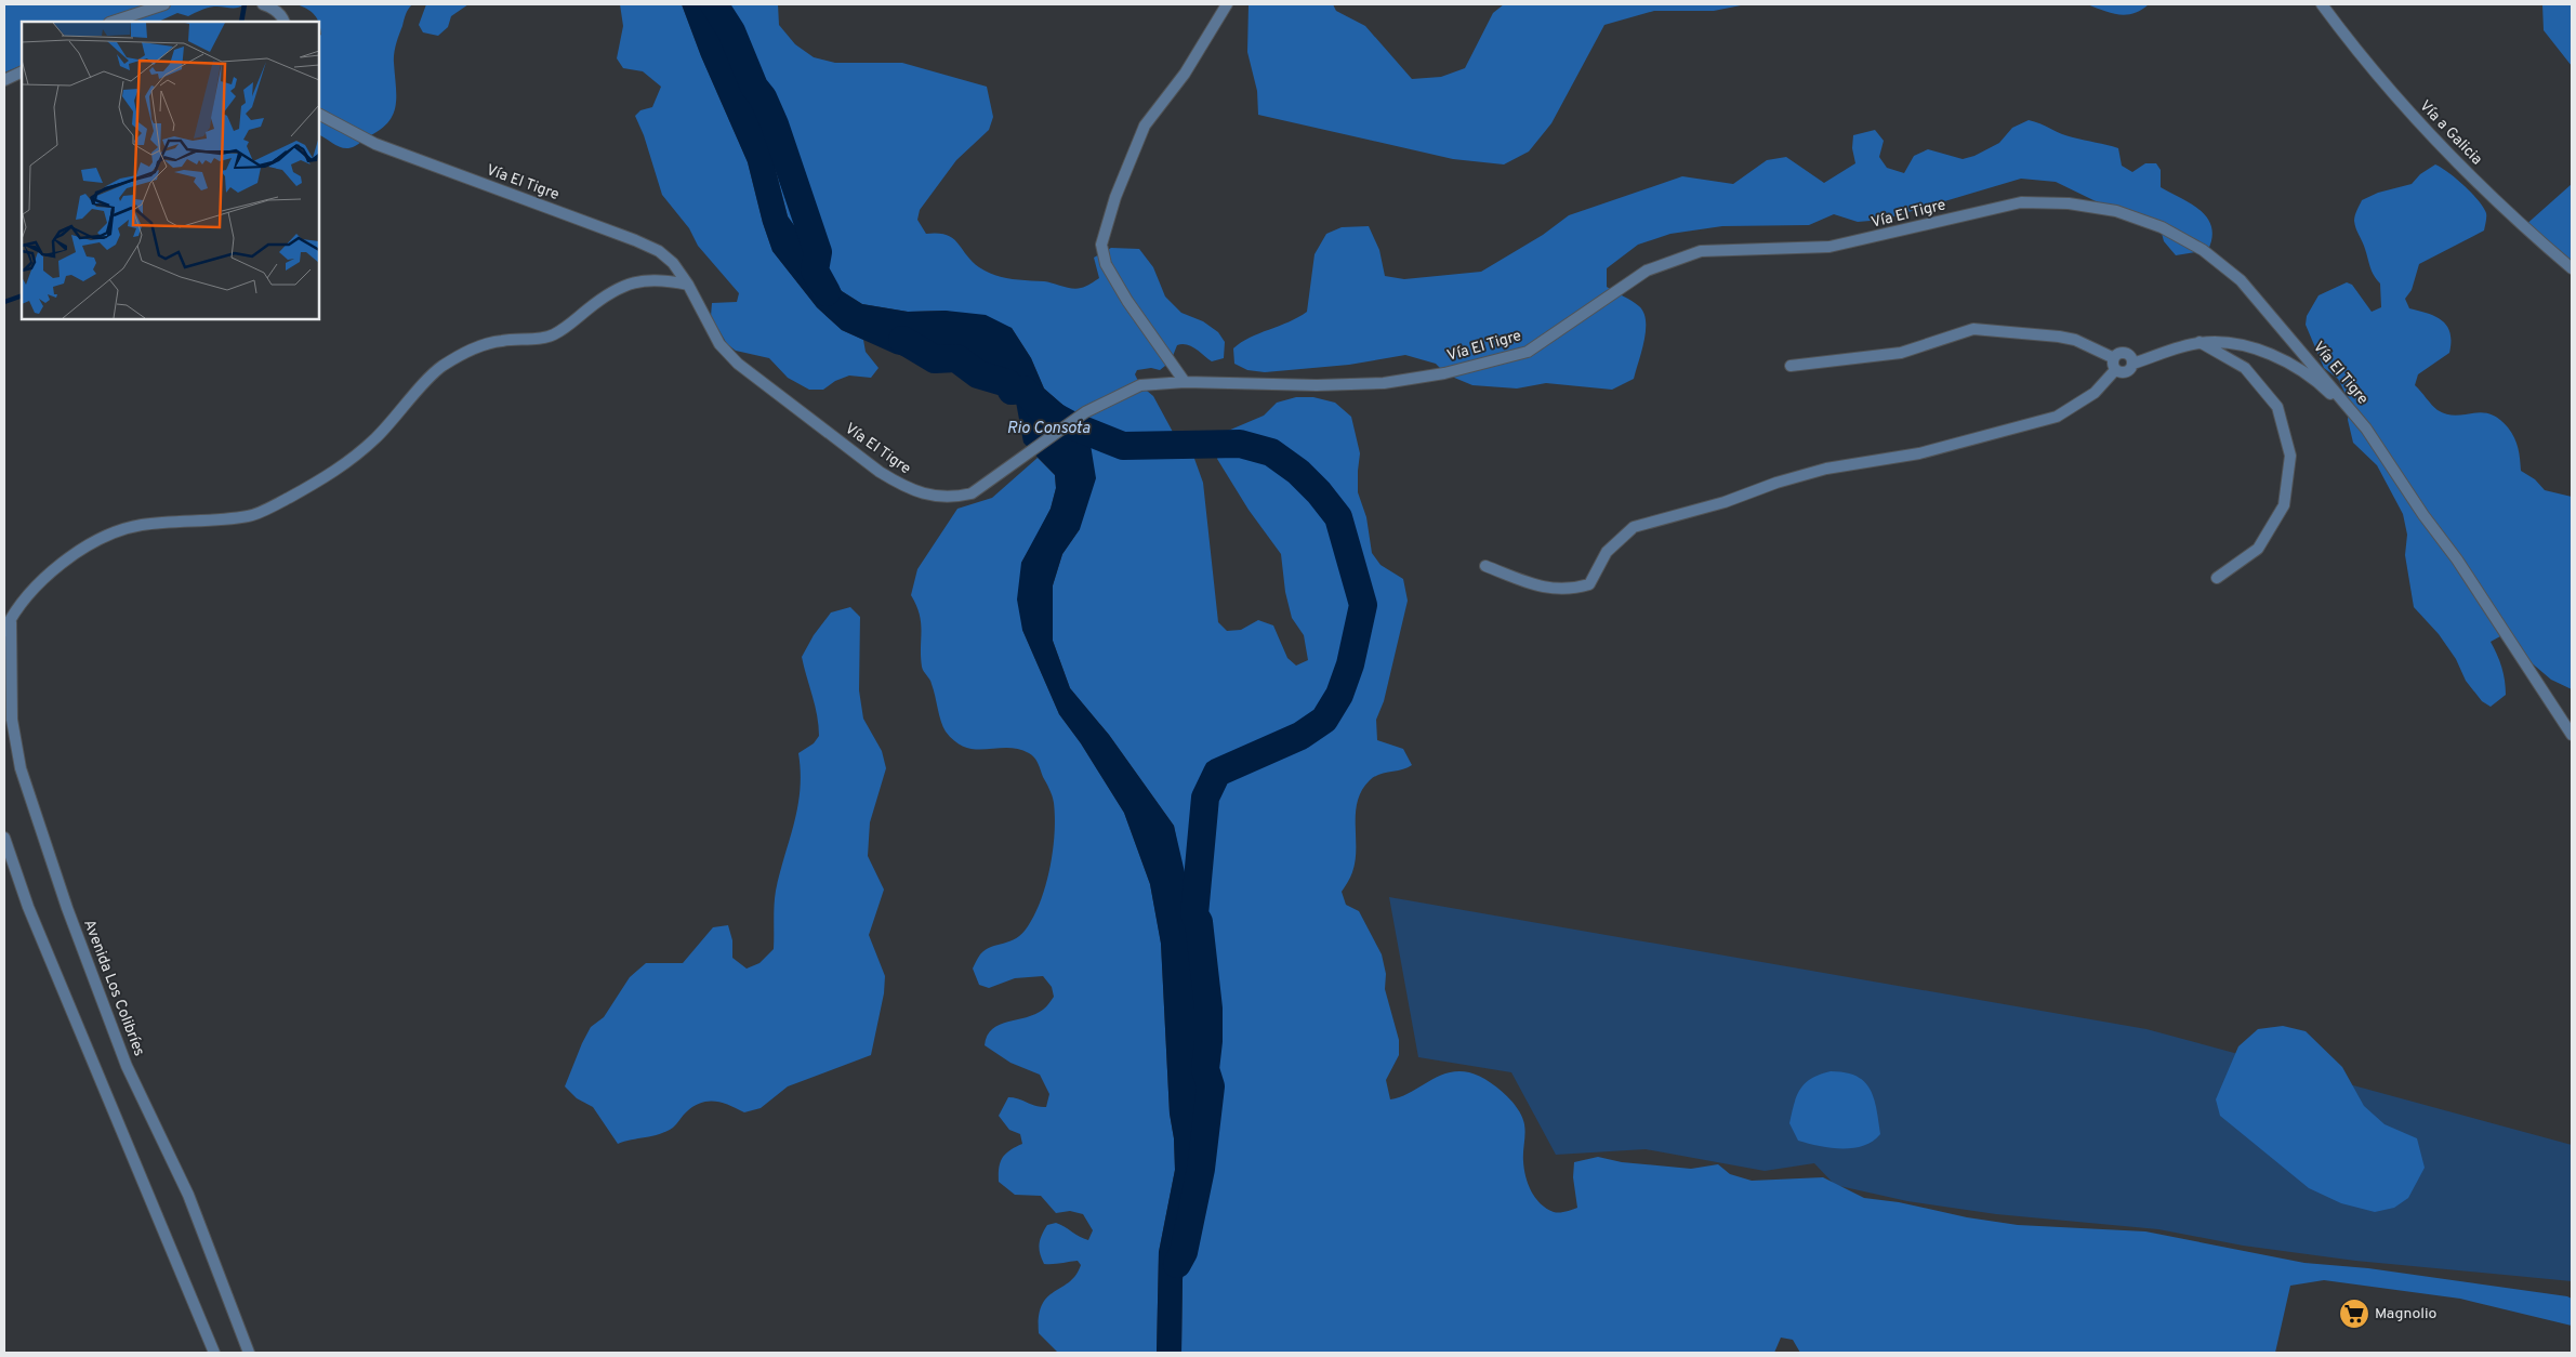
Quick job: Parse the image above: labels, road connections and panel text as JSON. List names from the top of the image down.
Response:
{
  "streets": {
    "street": ["Vía a Galicia", "Vía El Tigre", "Avenida Los Colibríes"]
  },
  "water": ["Rio Consota"],
  "places": {
    "supermarket": ["Magnolio"]
  }
}
